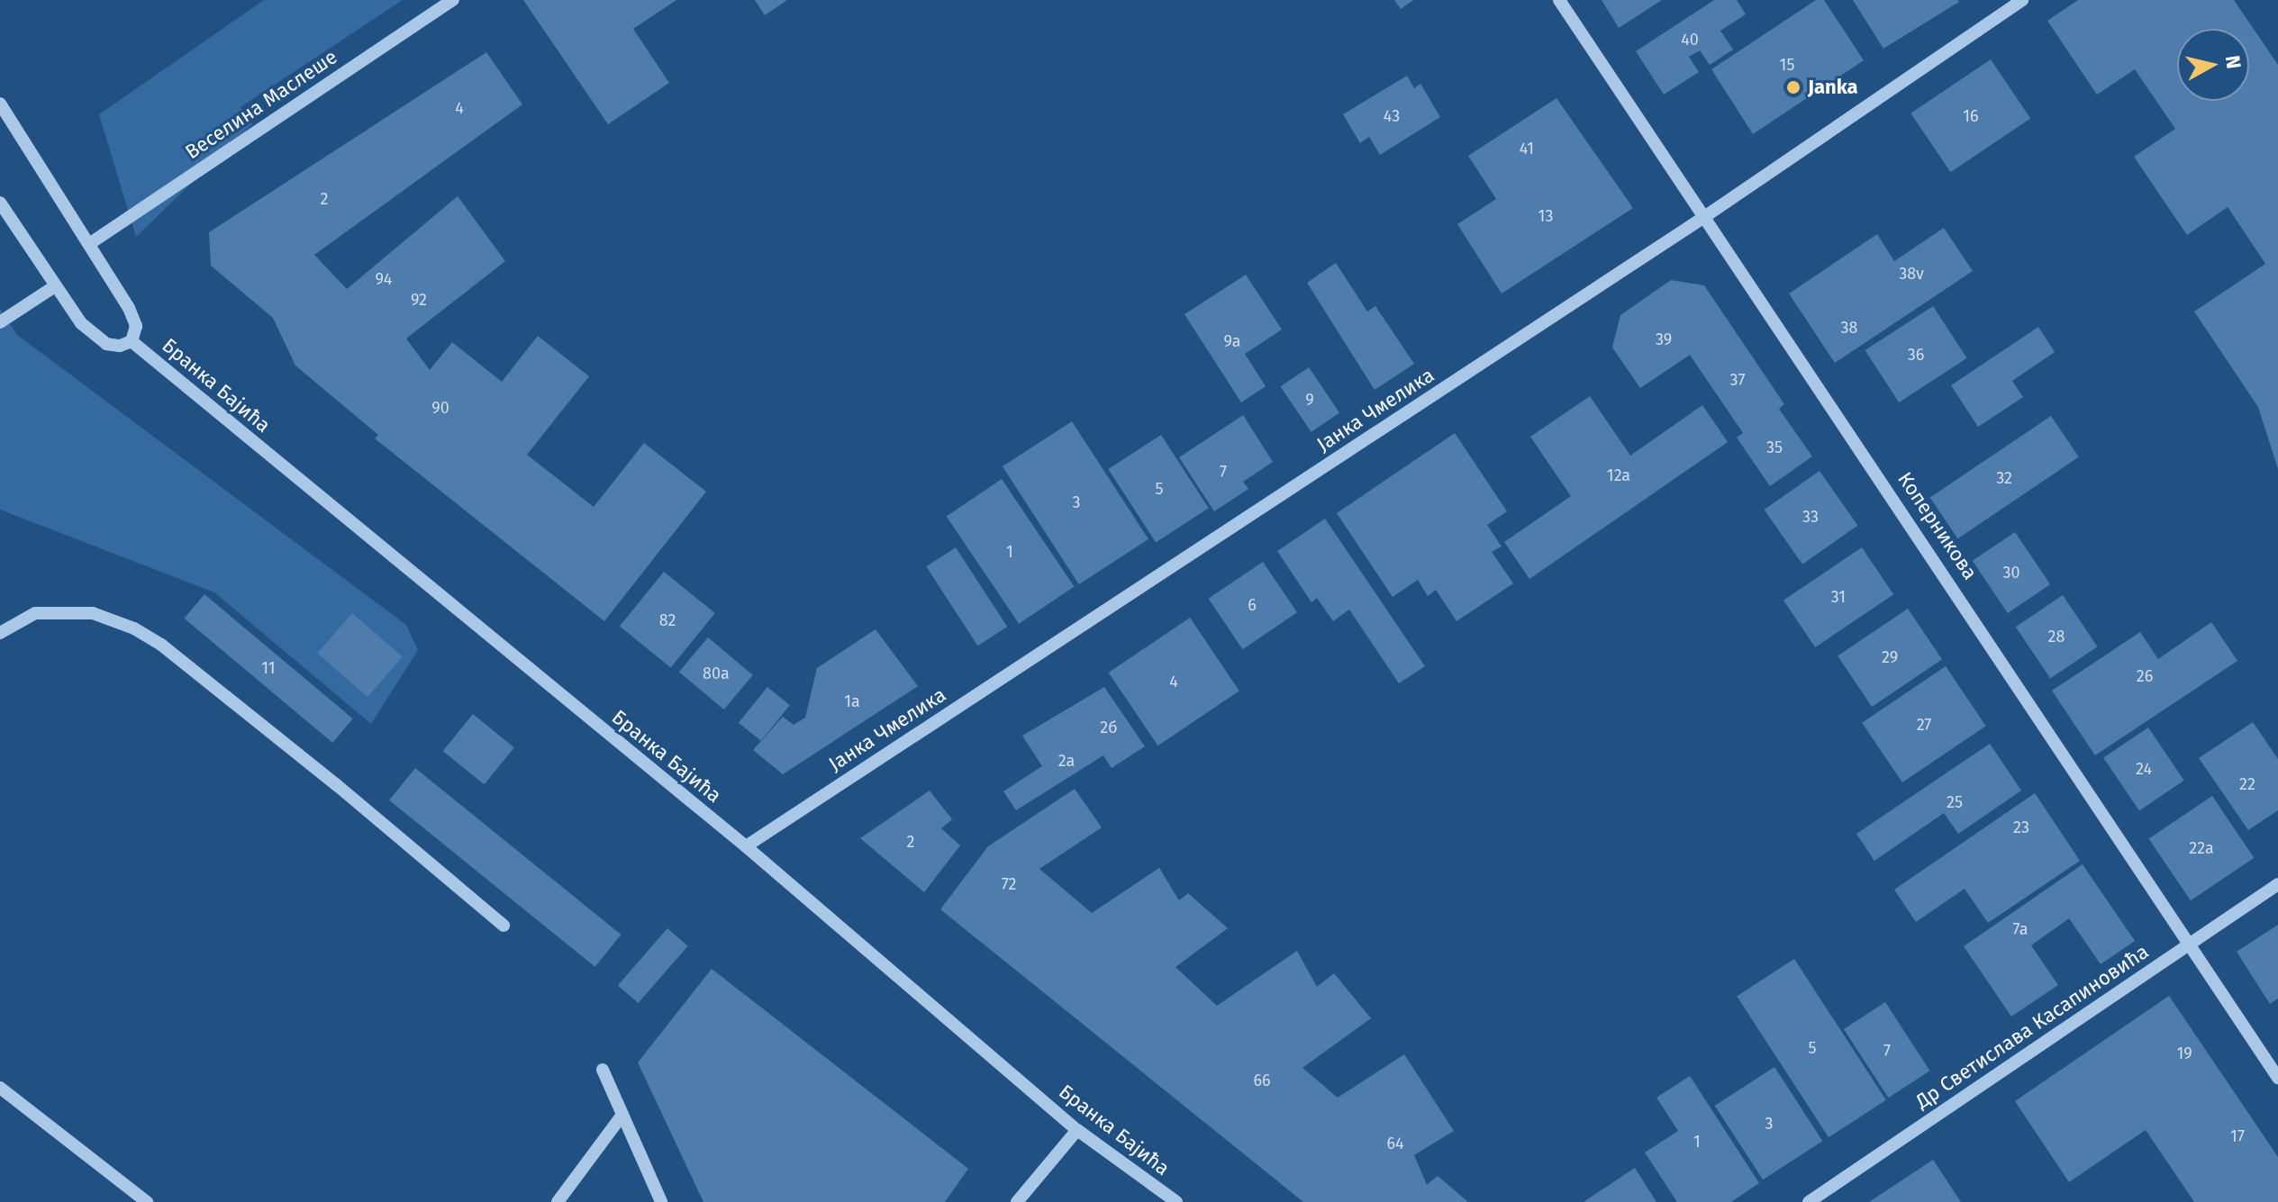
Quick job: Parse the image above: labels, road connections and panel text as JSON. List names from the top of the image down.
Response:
{
  "streets": {
    "street": [
      "Веселина Маслеше",
      "Бранка Бајића",
      "Јанка Чмелика",
      "Коперникова",
      "Др Светислава Касапиновића"
    ]
  },
  "crossings": [
    ["Веселина Маслеше", "Бранка Бајића"],
    ["Бранка Бајића", "Јанка Чмелика"],
    ["Јанка Чмелика", "Коперникова"],
    ["Коперникова", "Др Светислава Касапиновића"]
  ],
  "places": ["Janka"],
  "house_numbers": [
    "40",
    "15",
    "4",
    "43",
    "16",
    "41",
    "2",
    "13",
    "38v",
    "94",
    "92",
    "38",
    "39",
    "9a",
    "36",
    "37",
    "9",
    "90",
    "35",
    "7",
    "12a",
    "32",
    "5",
    "3",
    "33",
    "1",
    "30",
    "31",
    "6",
    "82",
    "28",
    "29",
    "11",
    "80a",
    "26",
    "4",
    "1a",
    "27",
    "2б",
    "2a",
    "24",
    "22",
    "25",
    "23",
    "2",
    "22а",
    "72",
    "7a",
    "5",
    "7",
    "19",
    "66",
    "3",
    "17",
    "1",
    "64"
  ],
  "north": "right"
}
